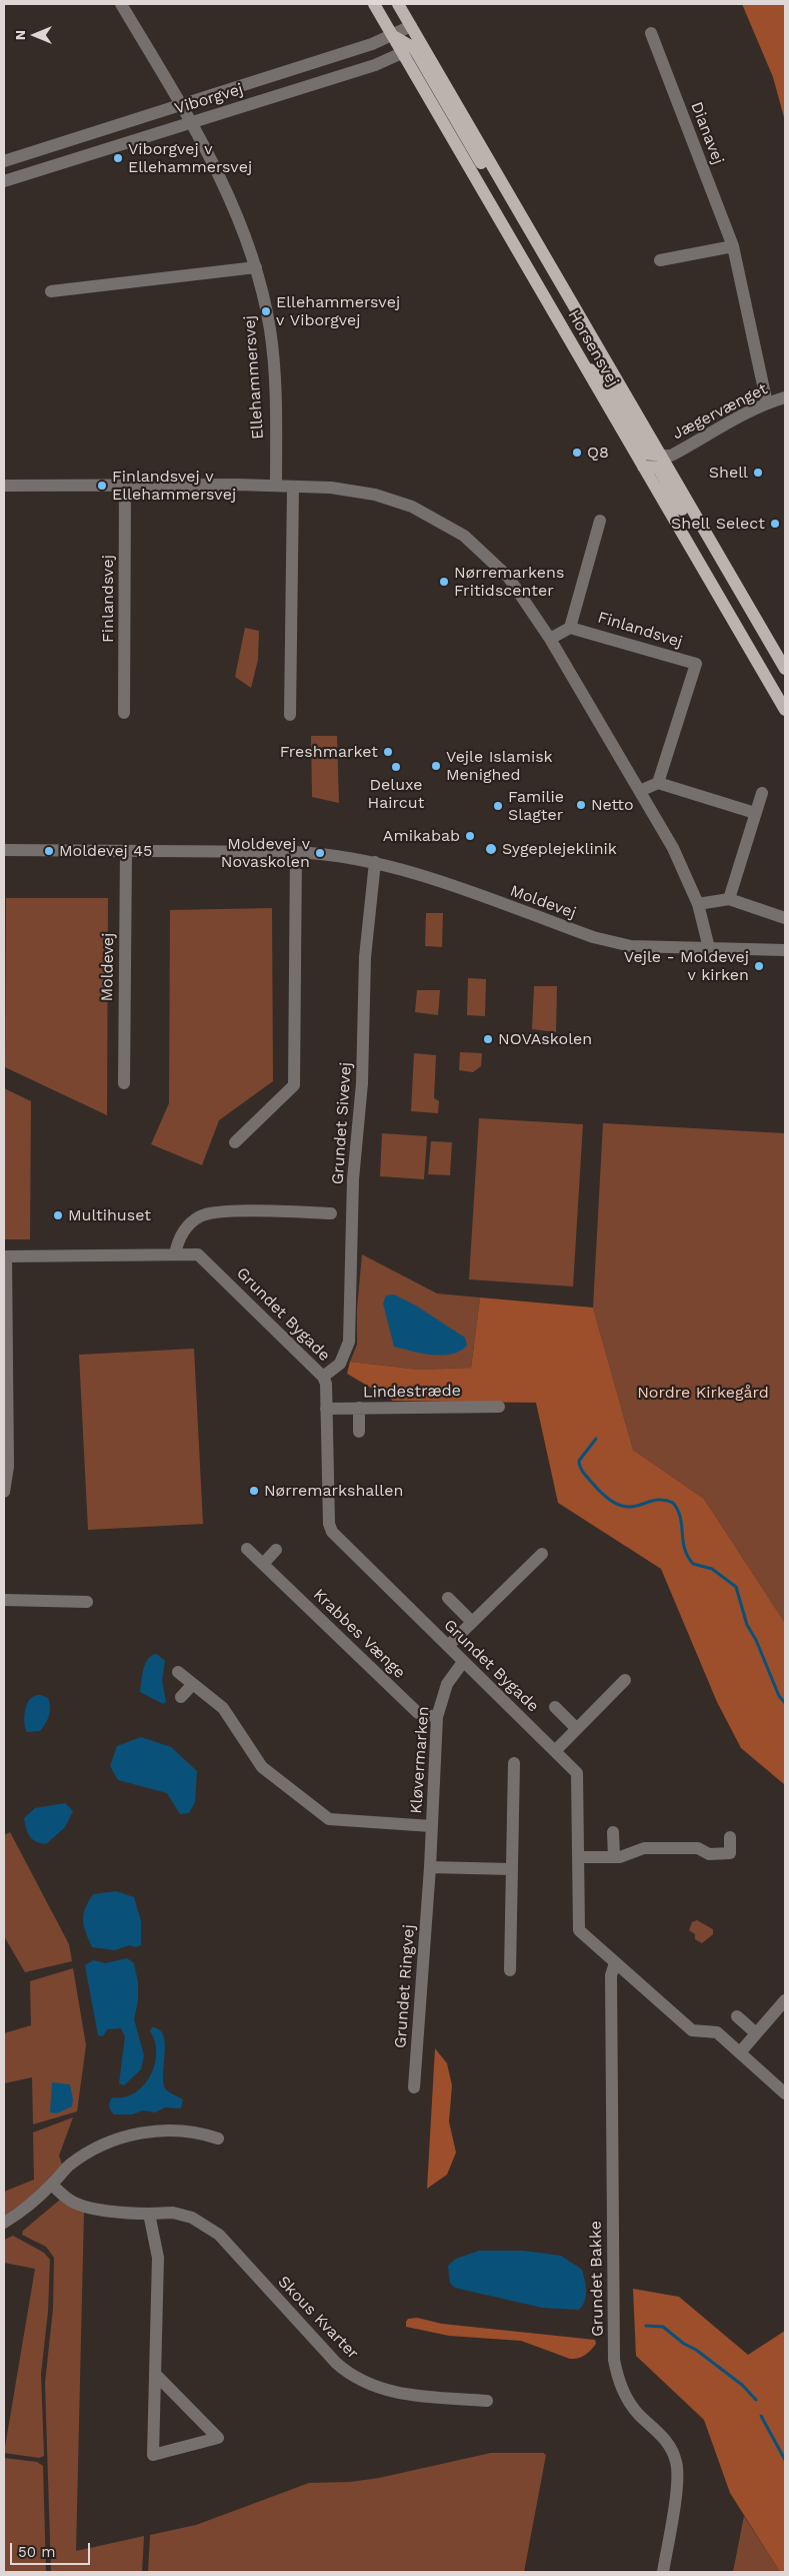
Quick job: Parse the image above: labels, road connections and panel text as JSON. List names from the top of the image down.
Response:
{
  "streets": {
    "main road": ["Horsensvej"],
    "street": [
      "Viborgvej",
      "Dianavej",
      "Ellehammersvej",
      "Jægervænget",
      "Finlandsvej",
      "Moldevej",
      "Grundet Sivevej",
      "Grundet Bygade",
      "Lindestræde",
      "Krabbes Vænge",
      "Kløvermarken",
      "Grundet Ringvej",
      "Grundet Bakke",
      "Skous Kvarter"
    ]
  },
  "crossings": [
    ["Viborgvej", "Horsensvej"],
    ["Viborgvej", "Ellehammersvej"],
    ["Dianavej", "Jægervænget"],
    ["Horsensvej", "Jægervænget"],
    ["Moldevej", "Grundet Sivevej"],
    ["Grundet Sivevej", "Grundet Bygade"],
    ["Grundet Bygade", "Lindestræde"],
    ["Grundet Bygade", "Kløvermarken"],
    ["Grundet Bygade", "Grundet Bakke"],
    ["Krabbes Vænge", "Kløvermarken"],
    ["Kløvermarken", "Grundet Ringvej"]
  ],
  "parks": ["Nordre Kirkegård"],
  "places": [
    "Viborgvej v Ellehammersvej",
    "Ellehammersvej v Viborgvej",
    "Q8",
    "Shell",
    "Finlandsvej v Ellehammersvej",
    "Shell Select",
    "Nørremarkens Fritidscenter",
    "Freshmarket",
    "Vejle Islamisk Menighed",
    "Deluxe Haircut",
    "Netto",
    "Familie Slagter",
    "Amikabab",
    "Sygeplejeklinik",
    "Moldevej 45",
    "Moldevej v Novaskolen",
    "Vejle - Moldevej v kirken",
    "NOVAskolen",
    "Multihuset",
    "Nørremarkshallen"
  ],
  "scale_bar": "50 m",
  "north": "left"
}
